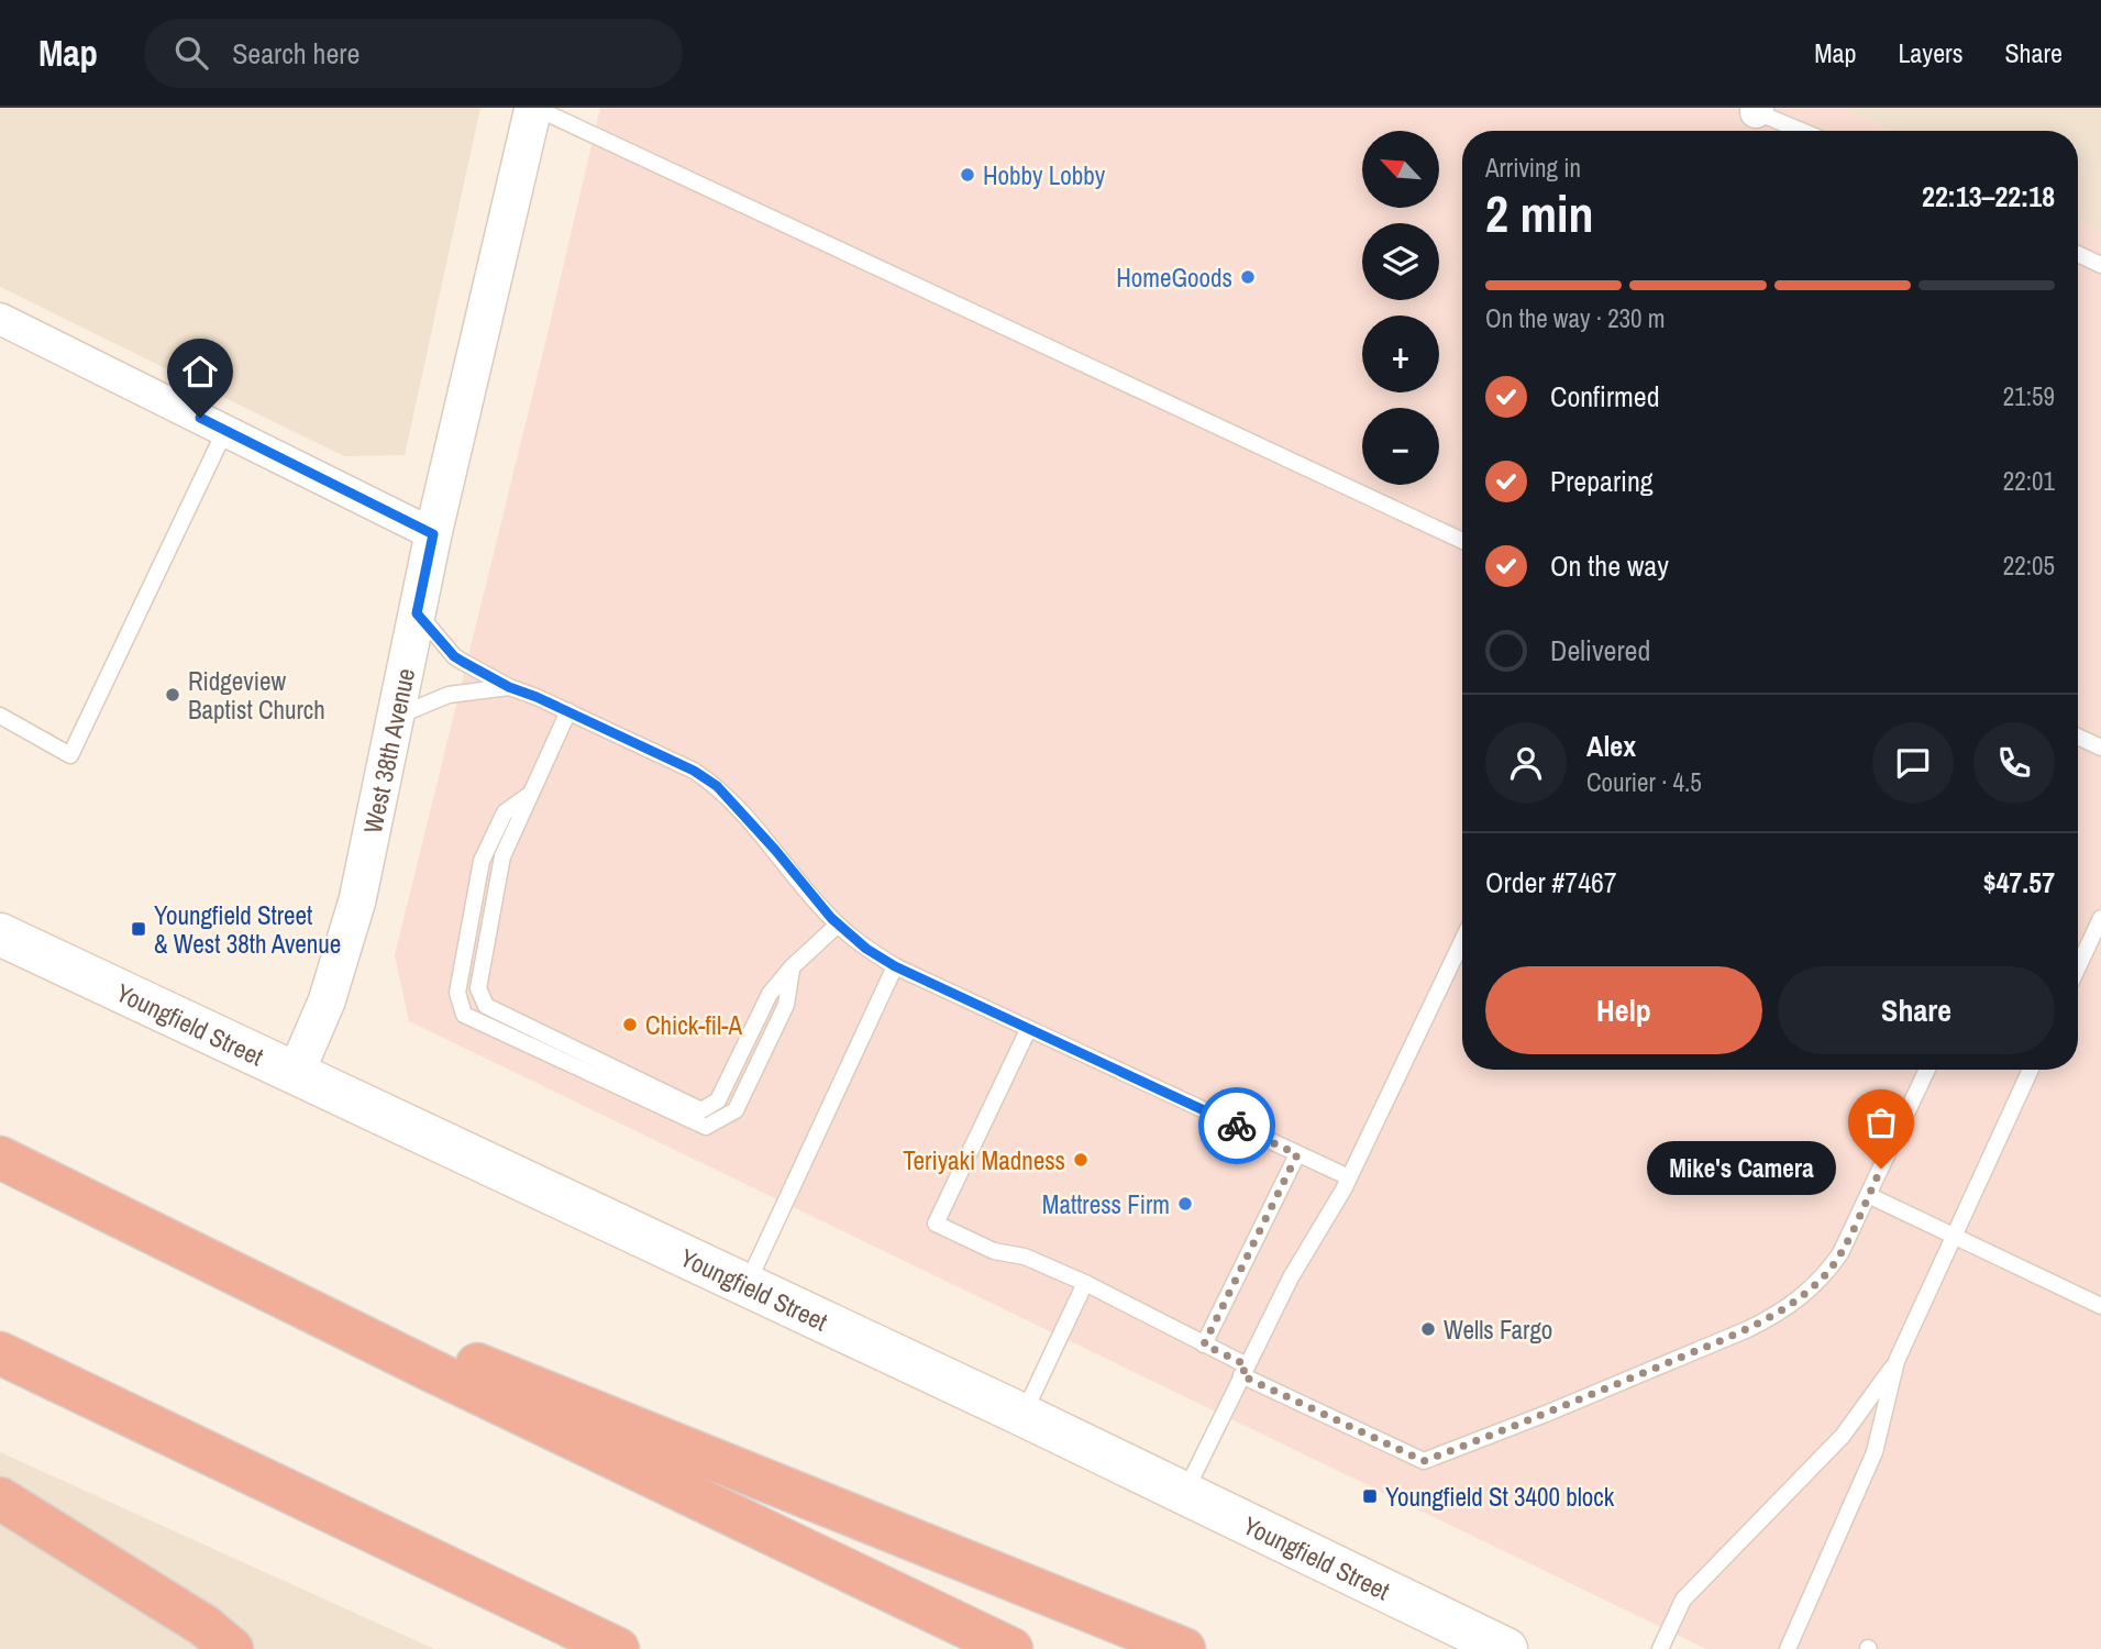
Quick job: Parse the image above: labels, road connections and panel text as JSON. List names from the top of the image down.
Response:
{
  "streets": {
    "main road": ["Youngfield Street"],
    "street": ["West 38th Avenue"]
  },
  "crossings": [
    ["West 38th Avenue", "Youngfield Street"]
  ],
  "places": {
    "other": [
      "Hobby Lobby",
      "HomeGoods",
      "Ridgeview Baptist Church",
      "Chick-fil-A",
      "Teriyaki Madness",
      "Mike's Camera",
      "Mattress Firm",
      "Wells Fargo"
    ],
    "transit": ["Youngfield Street & West 38th Avenue", "Youngfield St 3400 block"]
  },
  "north": "top left",
  "page": {
    "header": "Map",
    "search": "Search here",
    "nav": ["Map", "Layers", "Share"],
    "map_buttons": ["+", "−"],
    "heading": ["2 min", "Arriving in", "22:13–22:18"],
    "panel": [
      "Alex",
      "Courier · 4.5",
      "Order #7467",
      "$47.57"
    ],
    "bar": "On the way · 230 m",
    "list": [
      ["Confirmed", "21:59"],
      ["Preparing", "22:01"],
      ["On the way", "22:05"],
      "Delivered"
    ],
    "buttons": ["Help", "Share"],
    "bubble": "Mike's Camera"
  }
}
